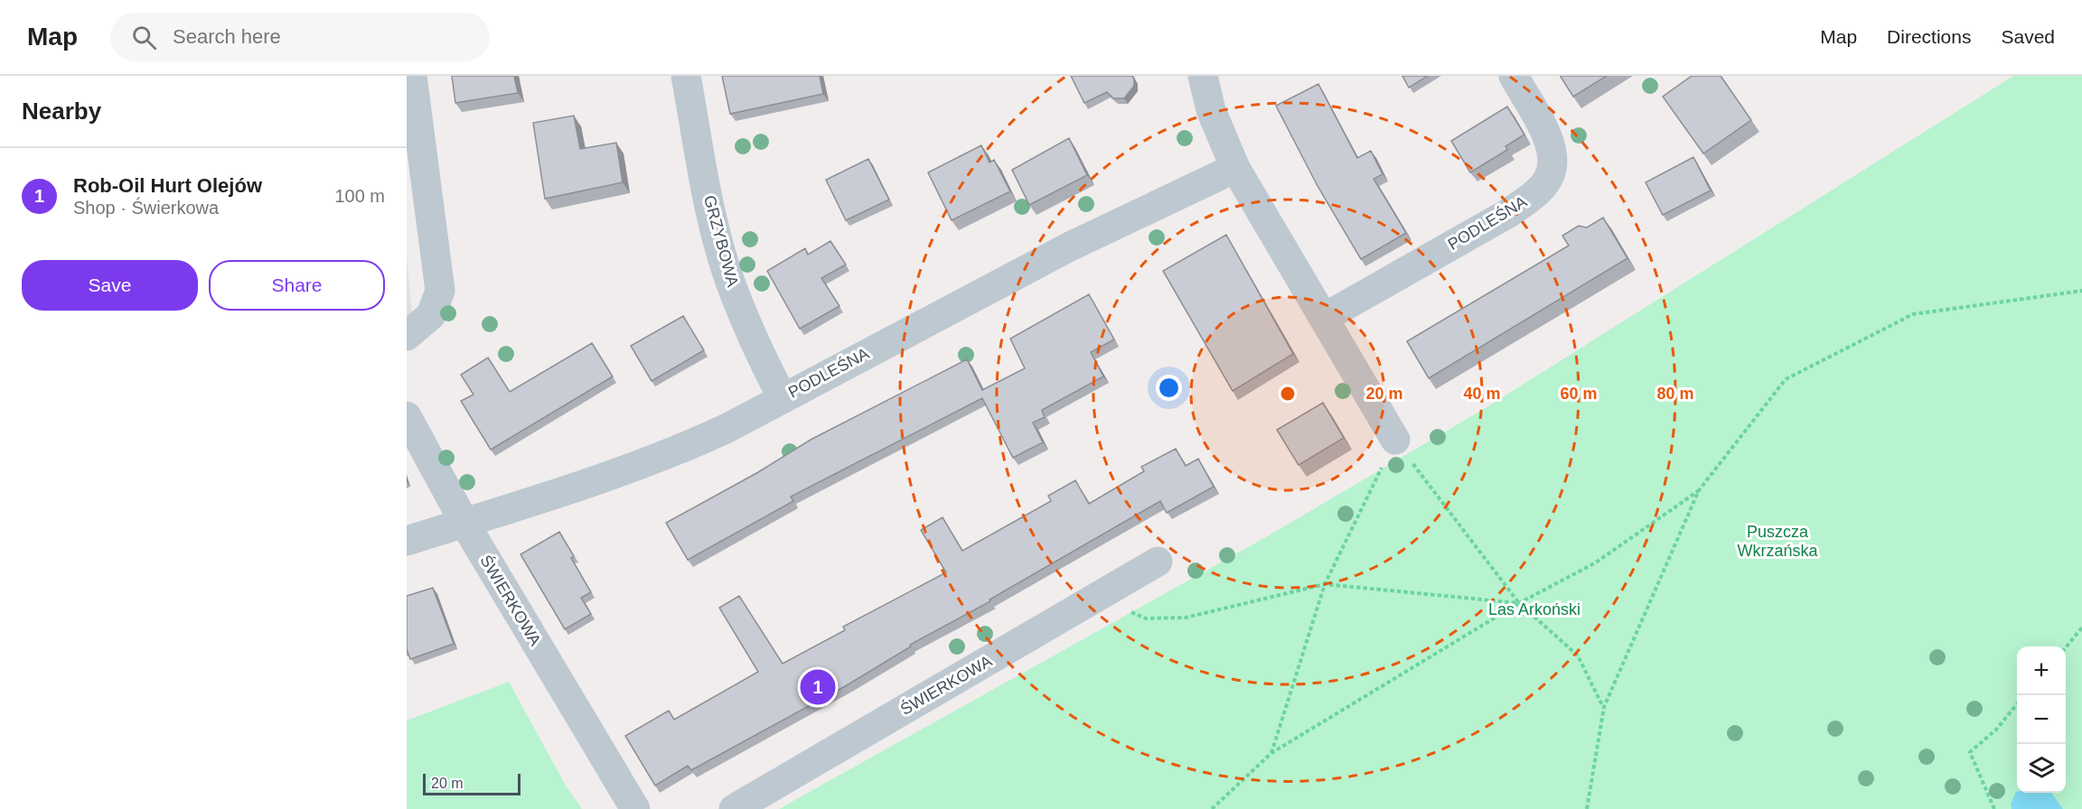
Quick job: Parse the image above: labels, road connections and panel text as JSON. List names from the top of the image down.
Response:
{
  "streets": {
    "street": ["PODLEŚNA", "GRZYBOWA", "ŚWIERKOWA"]
  },
  "crossings": [
    ["PODLEŚNA", "GRZYBOWA"],
    ["PODLEŚNA", "ŚWIERKOWA"]
  ],
  "parks": ["Puszcza Wkrzańska", "Las Arkoński"],
  "scale_bar": "20 m",
  "page": {
    "header": "Map",
    "search": "Search here",
    "nav": ["Map", "Directions", "Saved"],
    "heading": "Nearby",
    "list": [
      {
        "mark": "1",
        "name": "Rob-Oil Hurt Olejów",
        "note": "Shop · Świerkowa",
        "value": "100 m"
      }
    ],
    "buttons": ["Save", "Share"],
    "map_buttons": ["+", "−"],
    "pins": "1",
    "scale": "20 m"
  },
  "rings": [
    "20 m",
    "40 m",
    "60 m",
    "80 m"
  ]
}
